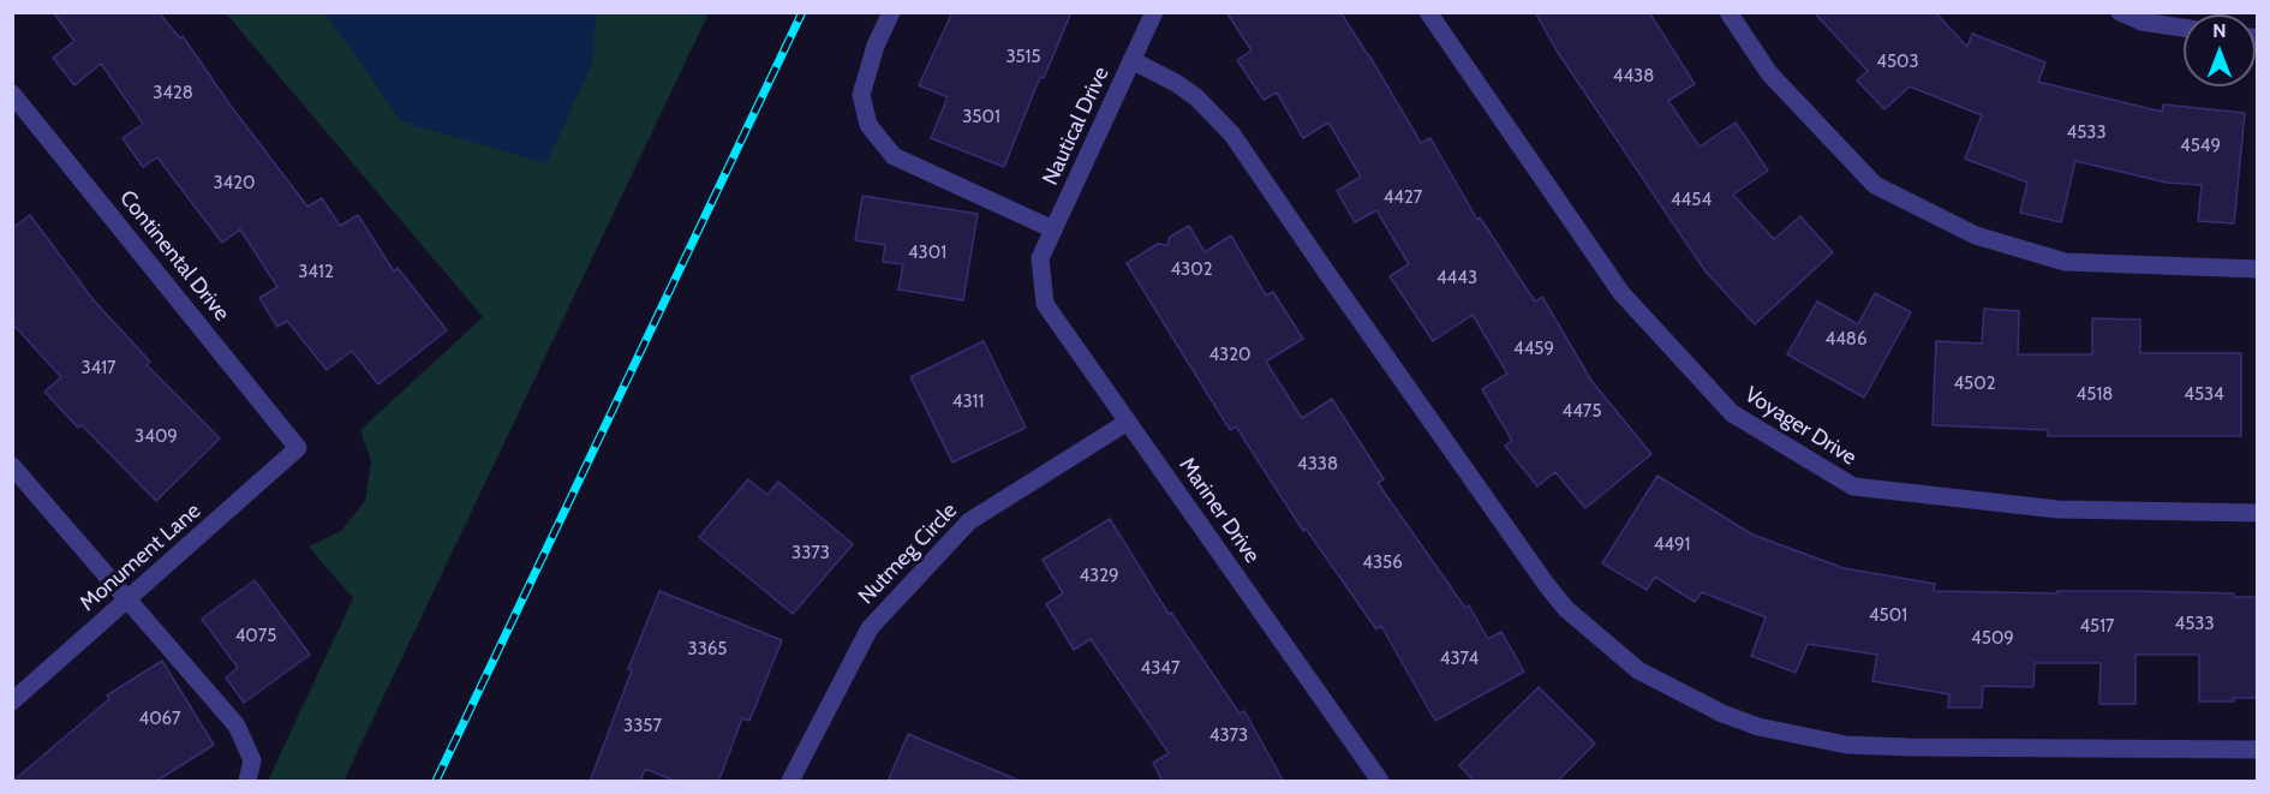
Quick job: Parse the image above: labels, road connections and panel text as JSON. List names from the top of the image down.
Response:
{
  "streets": {
    "street": [
      "Nautical Drive",
      "Continental Drive",
      "Voyager Drive",
      "Mariner Drive",
      "Nutmeg Circle",
      "Monument Lane"
    ]
  },
  "crossings": [
    ["Nautical Drive", "Mariner Drive"],
    ["Continental Drive", "Monument Lane"],
    ["Mariner Drive", "Nutmeg Circle"]
  ],
  "house_numbers": [
    "3515",
    "4503",
    "4438",
    "3428",
    "3501",
    "4533",
    "4549",
    "3420",
    "4427",
    "4454",
    "4301",
    "4302",
    "3412",
    "4443",
    "4486",
    "4459",
    "4320",
    "3417",
    "4502",
    "4518",
    "4534",
    "4311",
    "4475",
    "3409",
    "4338",
    "4491",
    "3373",
    "4356",
    "4329",
    "4501",
    "4533",
    "4517",
    "4075",
    "4509",
    "3365",
    "4374",
    "4347",
    "4067",
    "3357",
    "4373"
  ],
  "north": "top"
}
